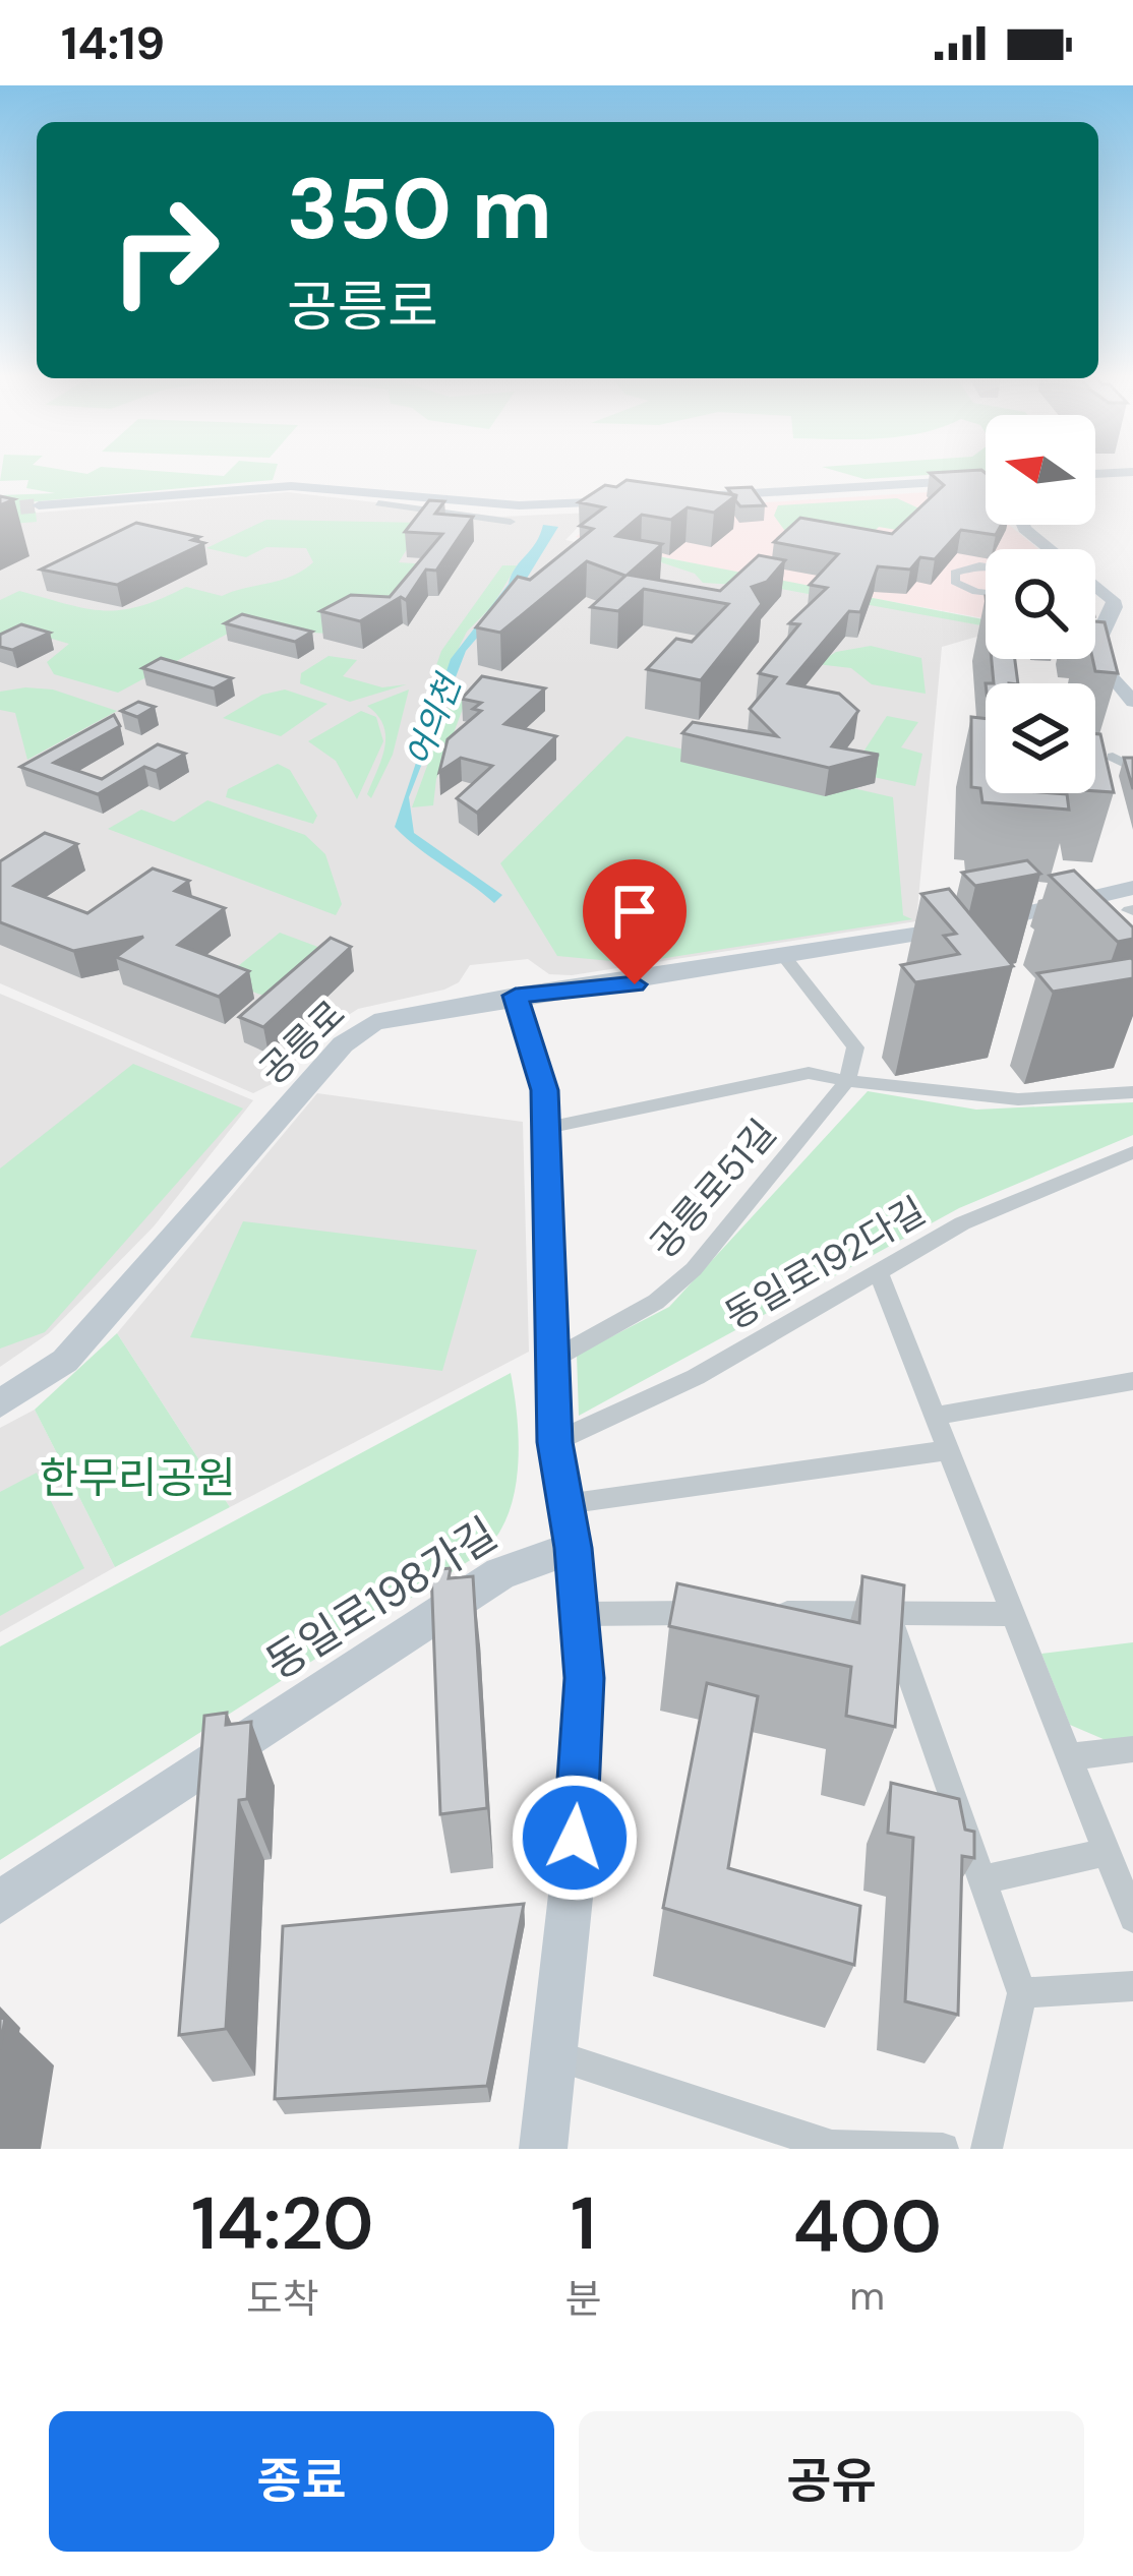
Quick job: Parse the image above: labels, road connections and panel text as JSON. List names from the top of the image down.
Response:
{
  "streets": {
    "street": [
      "공릉로",
      "공릉로51길",
      "동일로192다길",
      "동일로198가길"
    ]
  },
  "water": ["어의천"],
  "parks": ["한무리공원"],
  "north": "left",
  "page": {
    "status": "14:19",
    "turn": ["350 m", "공릉로"],
    "eta": [
      "14:20",
      "도착",
      "1",
      "분",
      "400",
      "m"
    ],
    "buttons": ["종료", "공유"]
  }
}
